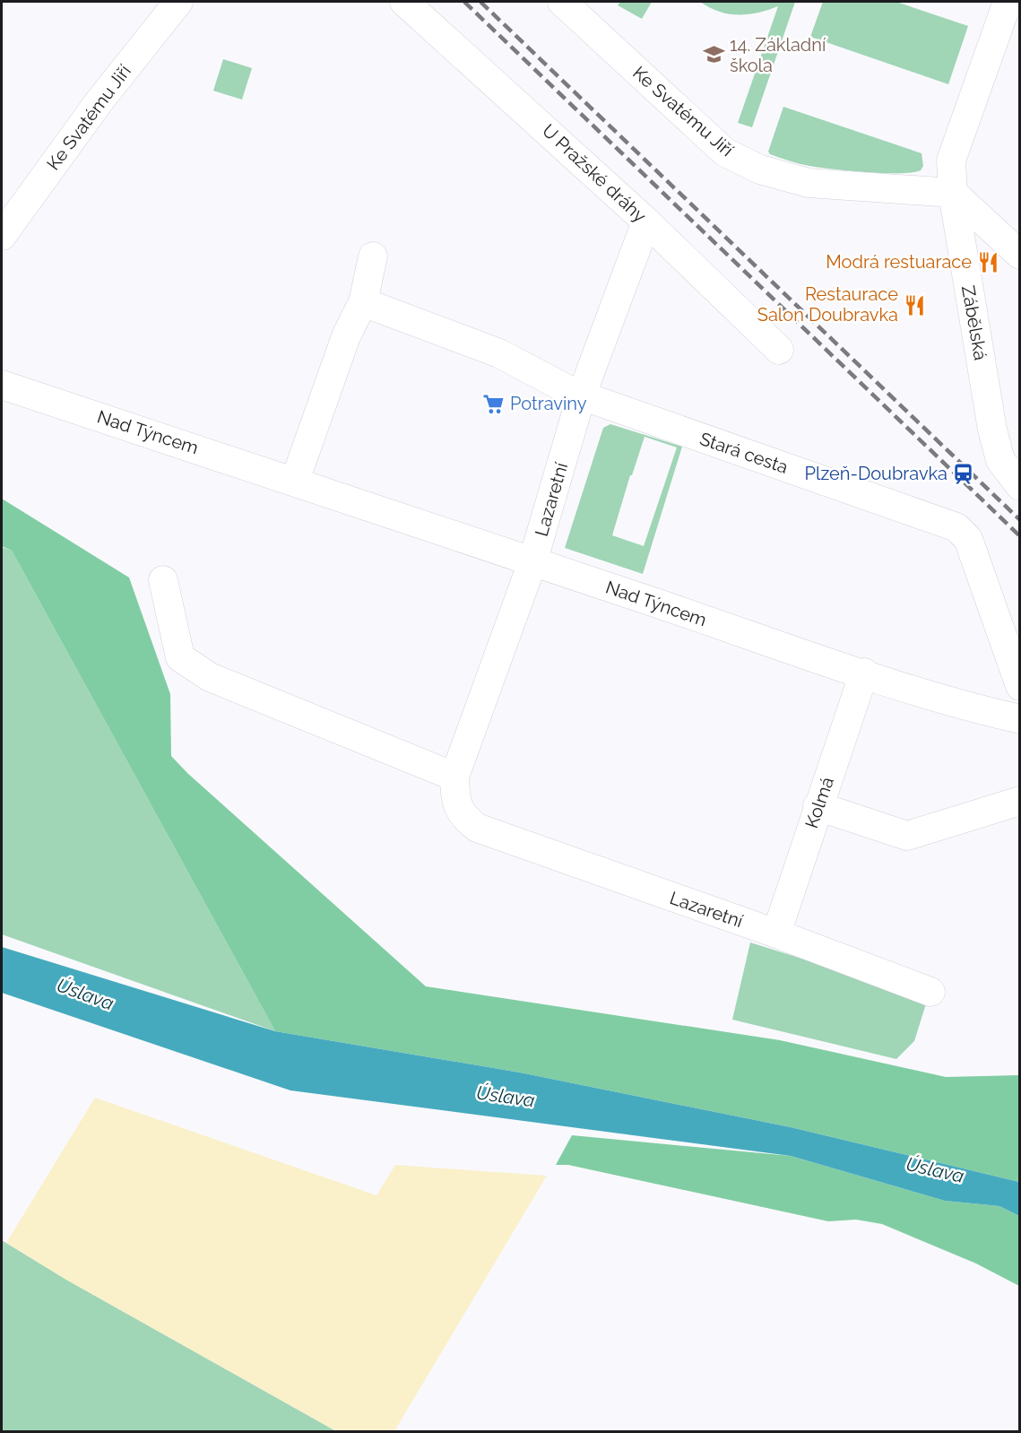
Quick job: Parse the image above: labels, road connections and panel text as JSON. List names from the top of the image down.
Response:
{
  "streets": {
    "street": [
      "Ke Svatému Jiří",
      "U Pražské dráhy",
      "Zábělská",
      "Nad Týncem",
      "Stará cesta",
      "Lazaretní",
      "Kolmá"
    ]
  },
  "crossings": [
    ["Ke Svatému Jiří", "Zábělská"],
    ["U Pražské dráhy", "Lazaretní"],
    ["Nad Týncem", "Lazaretní"],
    ["Nad Týncem", "Kolmá"],
    ["Stará cesta", "Lazaretní"],
    ["Lazaretní", "Kolmá"]
  ],
  "water": ["Úslava"],
  "places": {
    "school or university": ["14. Základní škola"],
    "restaurant": ["Modrá restuarace", "Restaurace Salon Doubravka"],
    "supermarket": ["Potraviny"],
    "station": ["Plzeň-Doubravka"]
  }
}
